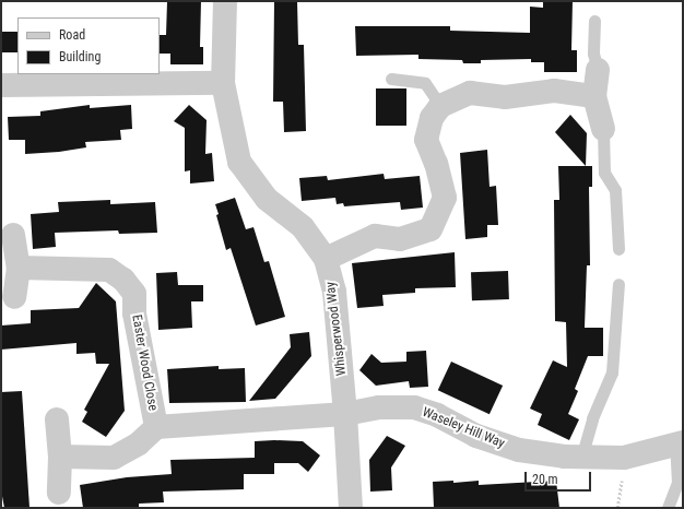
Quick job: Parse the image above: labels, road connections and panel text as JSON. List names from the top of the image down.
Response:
{
  "streets": {
    "street": ["Whisperwood Way", "Easter Wood Close", "Waseley Hill Way"]
  },
  "crossings": [
    ["Whisperwood Way", "Easter Wood Close"],
    ["Whisperwood Way", "Waseley Hill Way"],
    ["Easter Wood Close", "Waseley Hill Way"]
  ],
  "legend": ["Road", "Building"],
  "scale_bar": "20 m"
}
